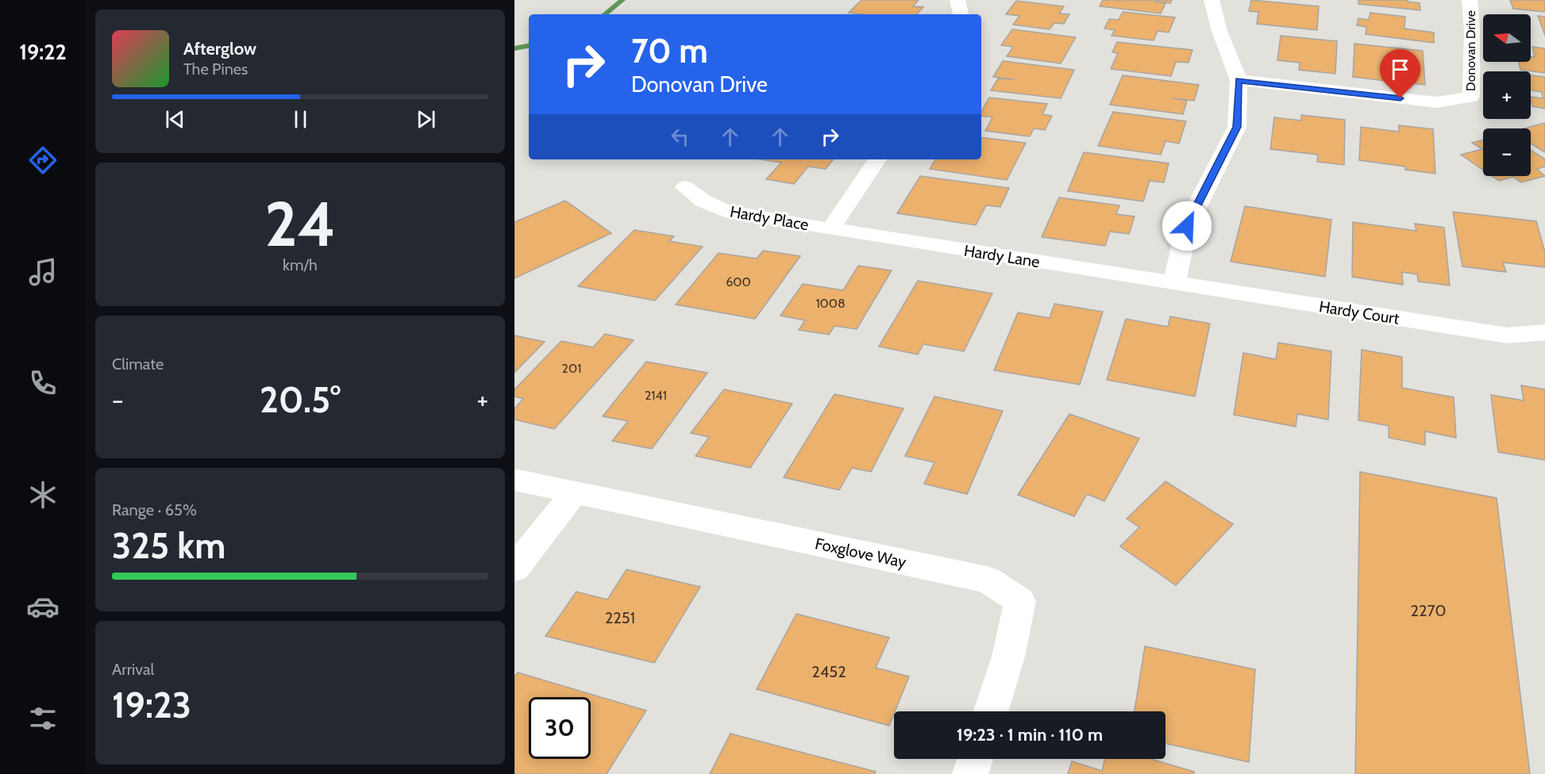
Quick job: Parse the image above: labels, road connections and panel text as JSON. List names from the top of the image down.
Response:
{
  "streets": {
    "street": [
      "Donovan Drive",
      "Hardy Place",
      "Hardy Lane",
      "Hardy Court",
      "Foxglove Way"
    ]
  },
  "crossings": [
    ["Hardy Place", "Hardy Lane"],
    ["Hardy Lane", "Hardy Court"]
  ],
  "house_numbers": [
    "600",
    "1008",
    "201",
    "2141",
    "2270",
    "2251",
    "2452"
  ],
  "north": "left",
  "page": {
    "tabs": "19:22",
    "map_buttons": ["+", "−"],
    "turn": ["70 m", "Donovan Drive"],
    "song": ["Afterglow", "The Pines"],
    "tile": [
      ["24", "km/h"],
      "Climate",
      ["Range · 65%", "325 km"],
      ["Arrival", "19:23"]
    ],
    "heat": ["−", "20.5°", "+"],
    "limit": "30",
    "trip": "19:23 · 1 min · 110 m"
  }
}
